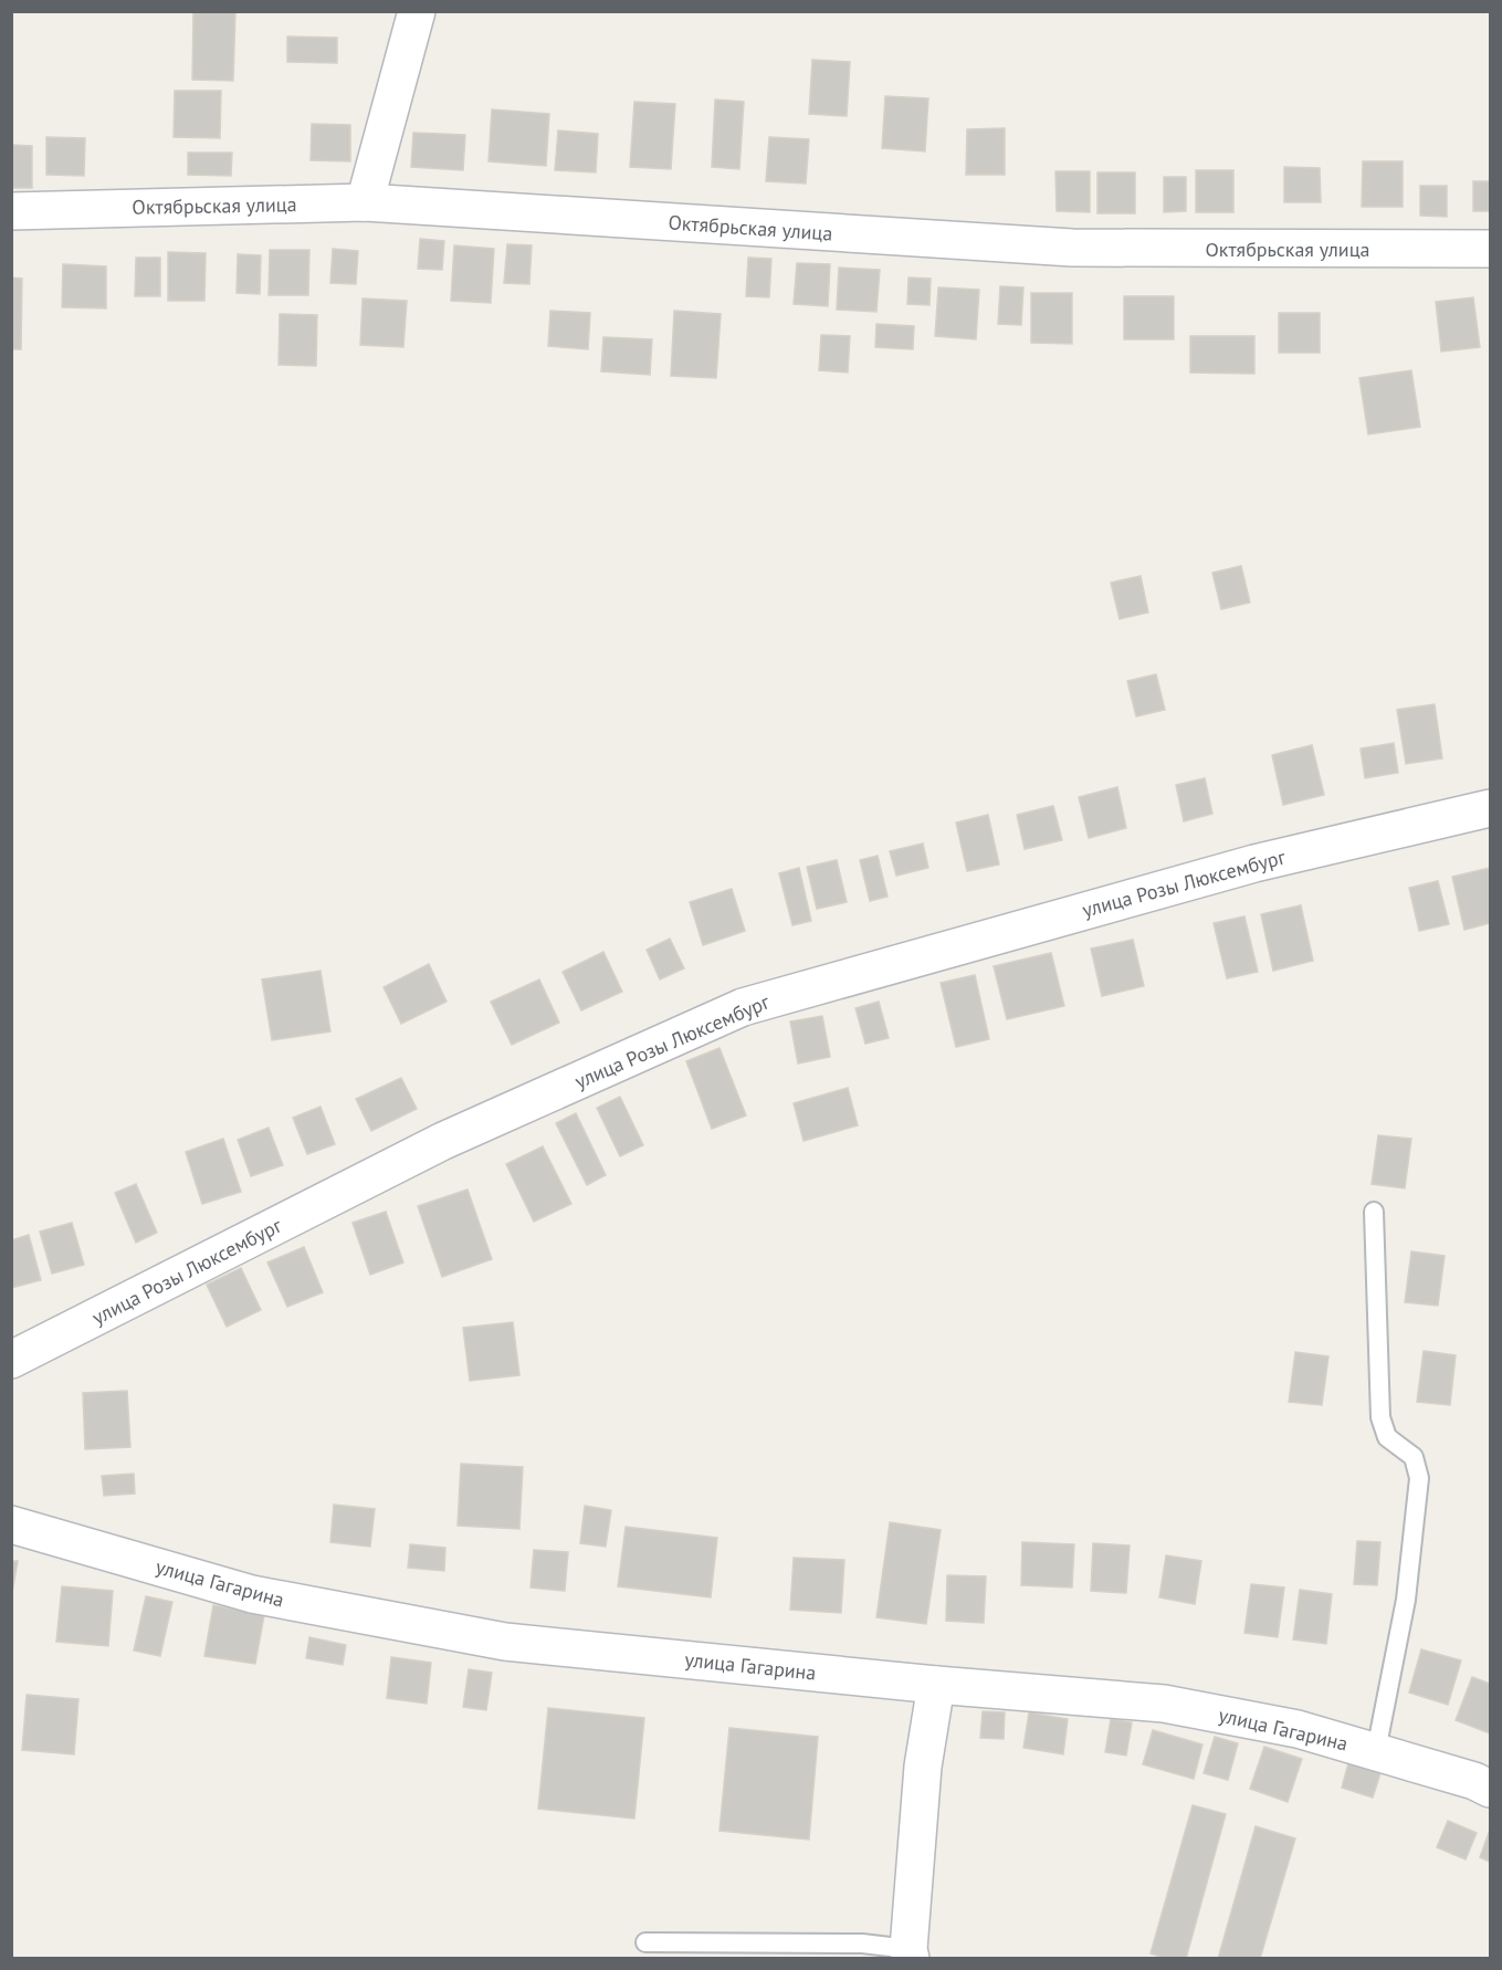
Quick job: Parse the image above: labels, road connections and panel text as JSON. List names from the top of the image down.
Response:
{
  "streets": {
    "street": ["Октябрьская улица", "улица Розы Люксембург", "улица Гагарина"]
  }
}
